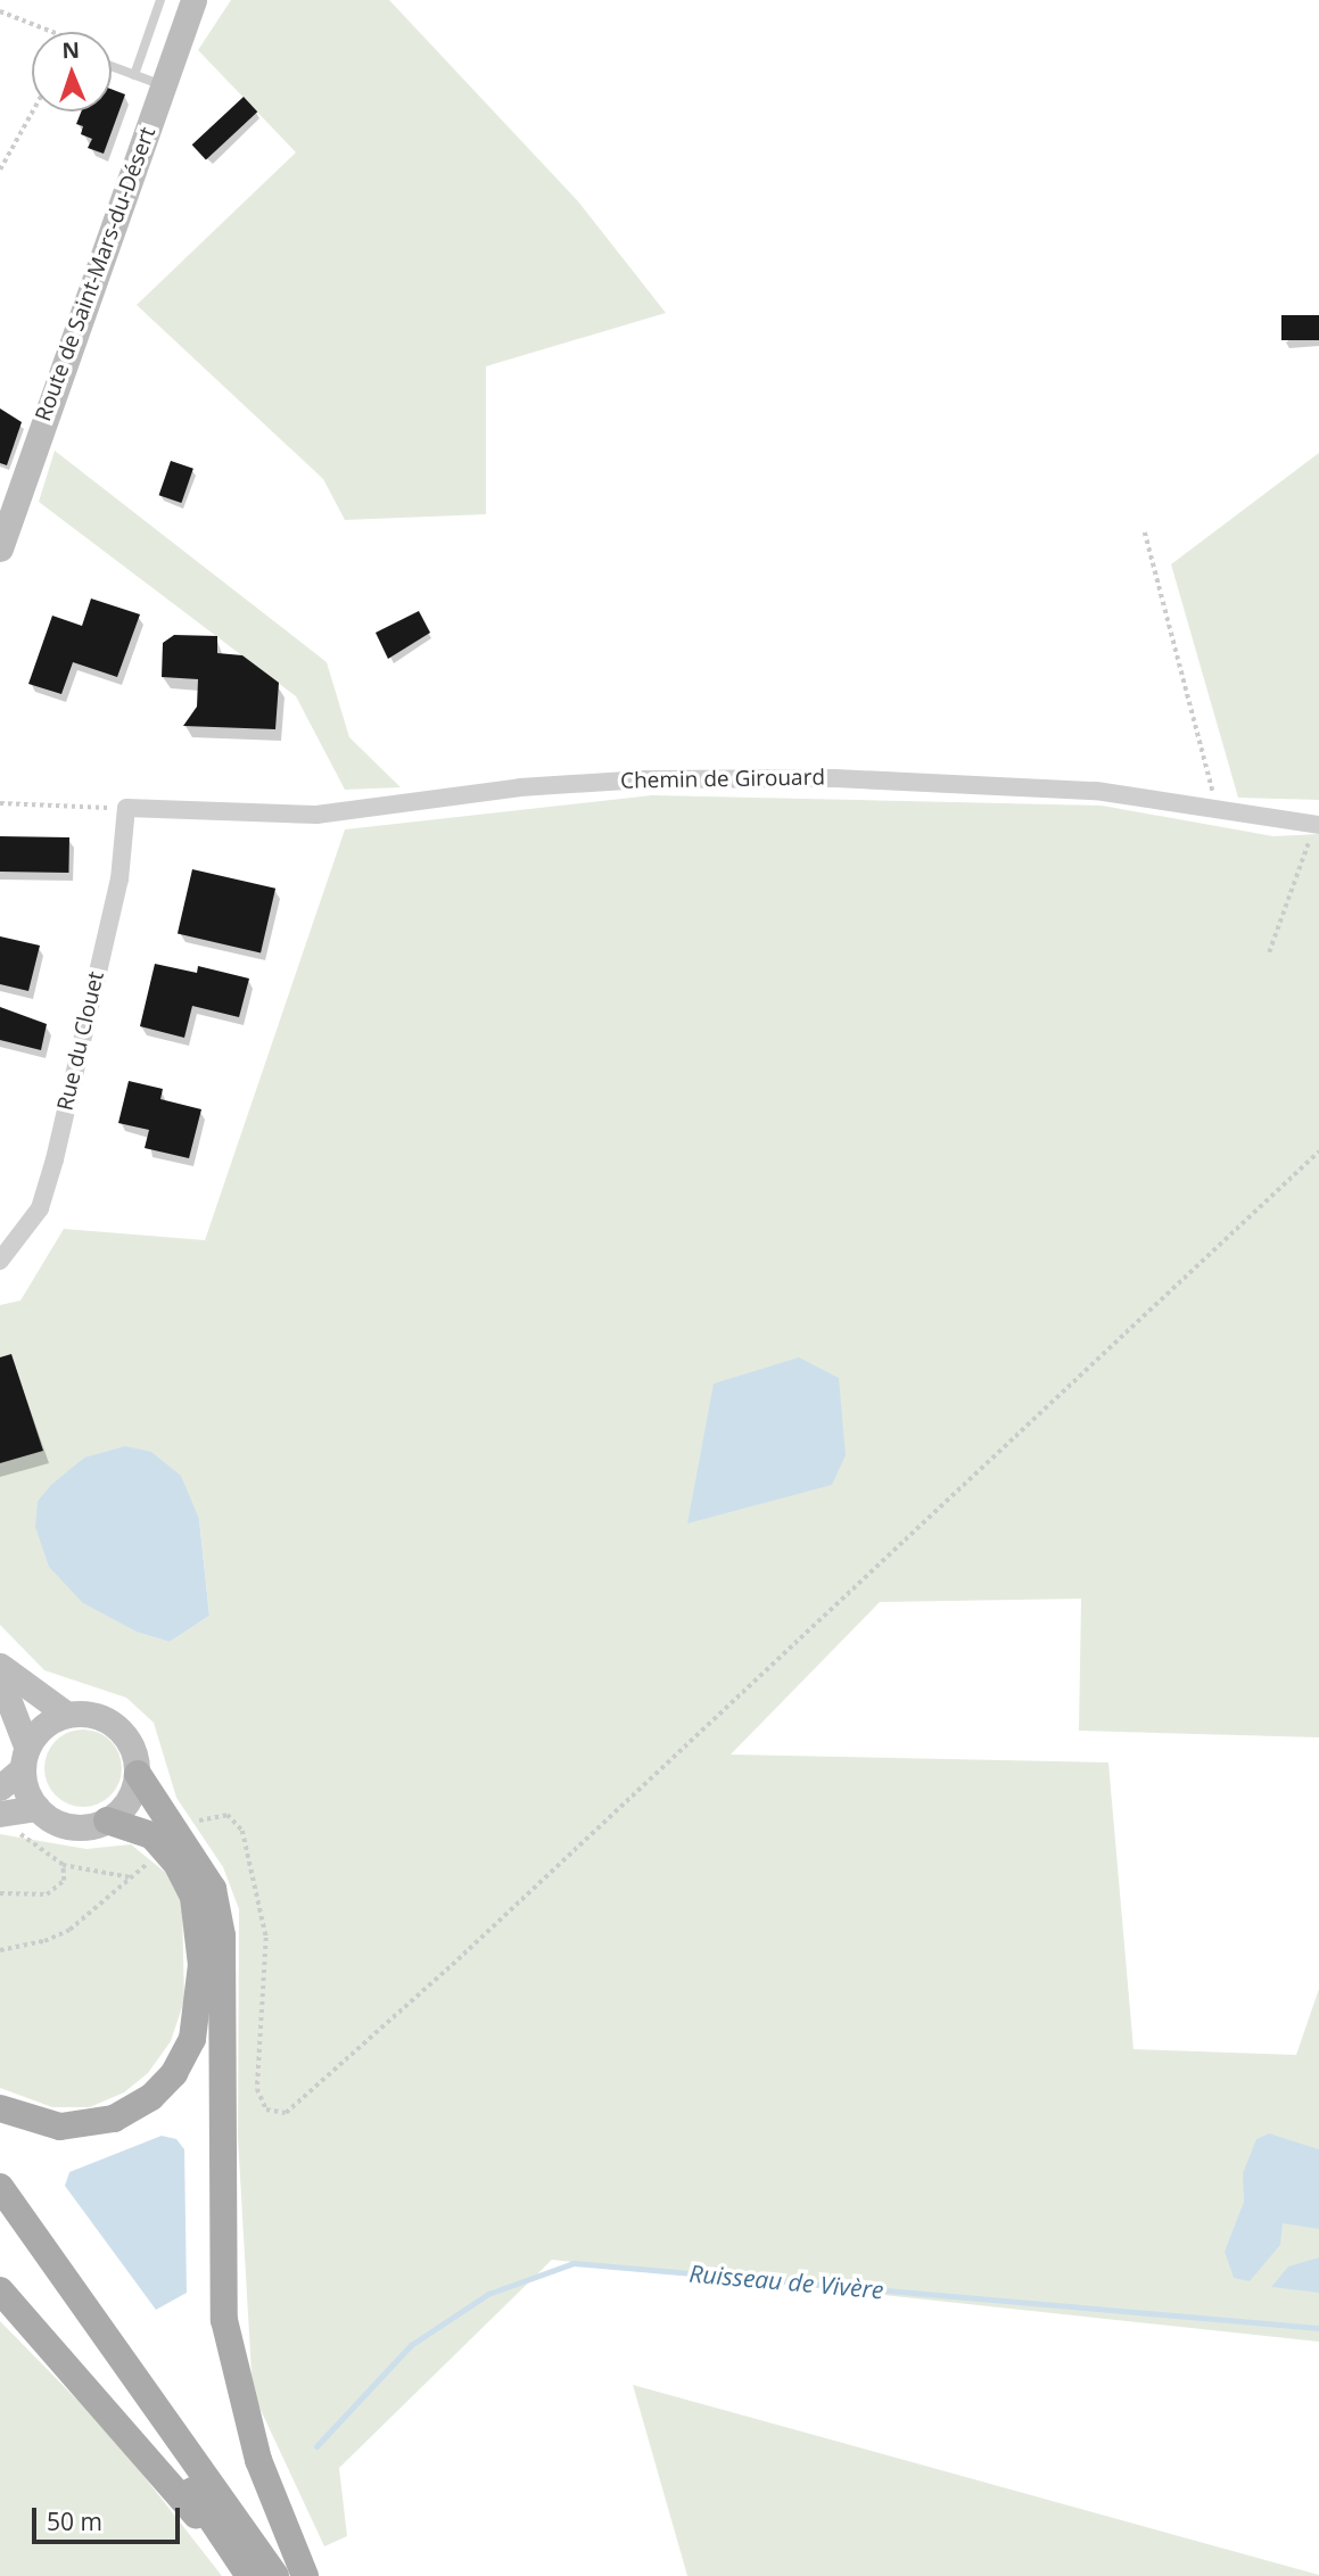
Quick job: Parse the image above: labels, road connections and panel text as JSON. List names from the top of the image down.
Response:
{
  "streets": {
    "main road": ["Route de Saint-Mars-du-Désert"],
    "street": ["Chemin de Girouard", "Rue du Clouet"]
  },
  "crossings": [
    ["Chemin de Girouard", "Rue du Clouet"]
  ],
  "water": ["Ruisseau de Vivère"],
  "scale_bar": "50 m",
  "north": "top"
}
